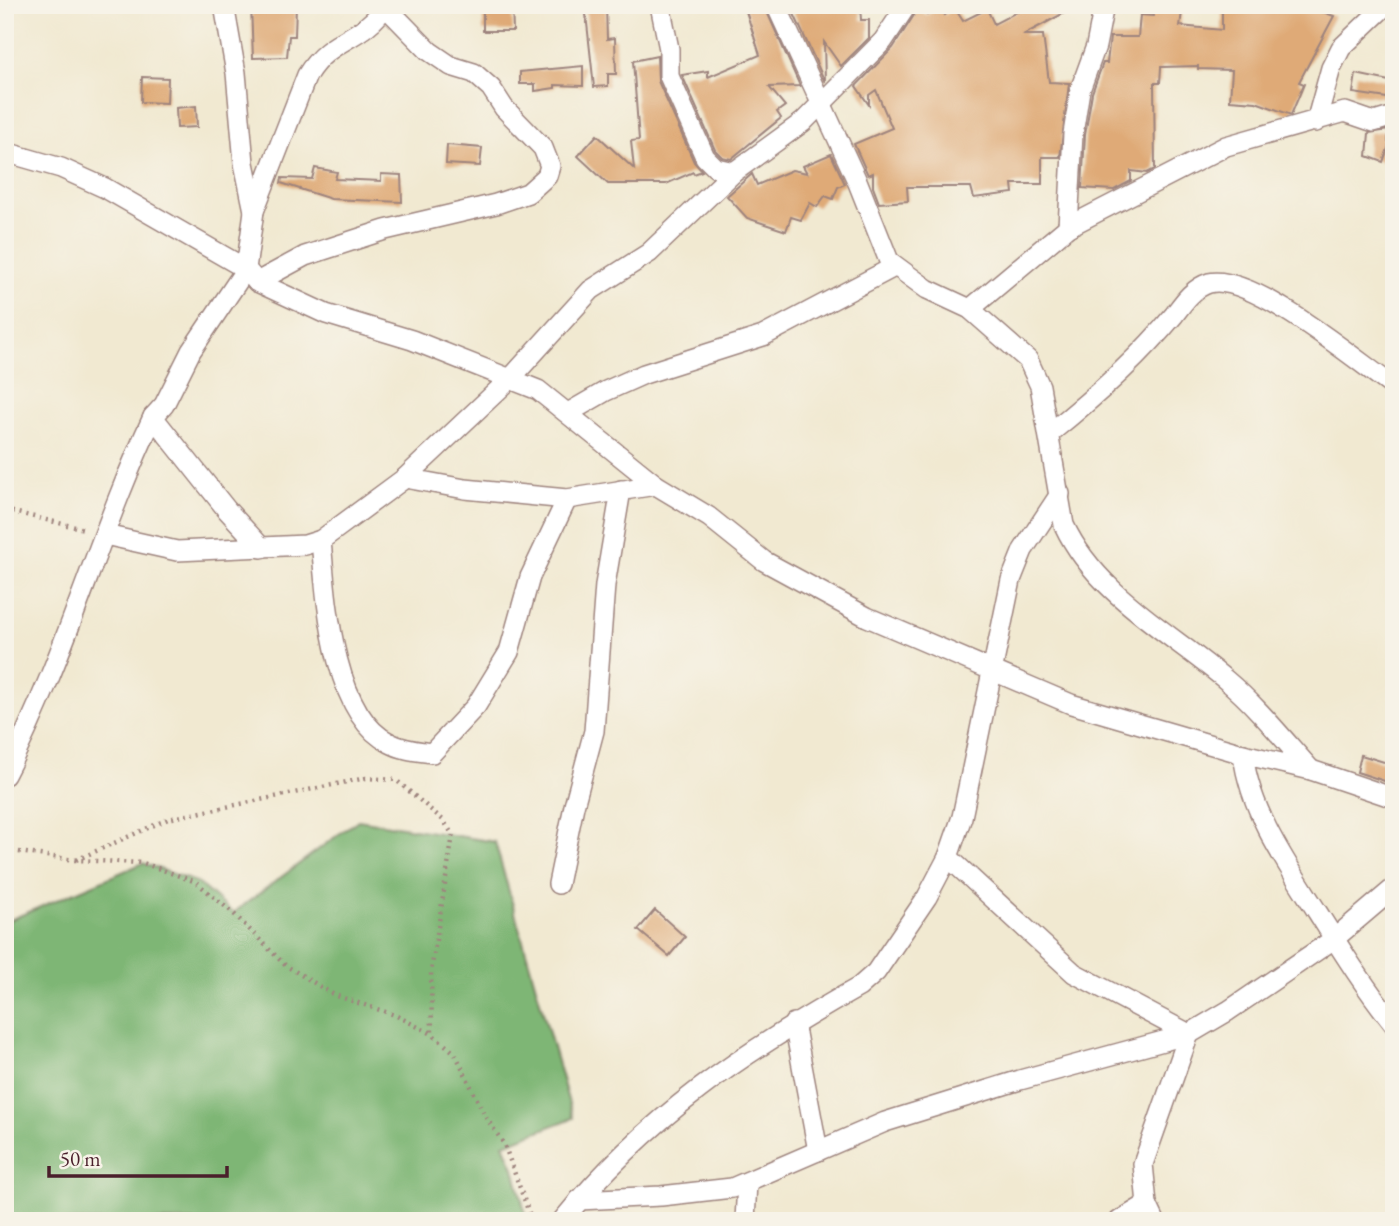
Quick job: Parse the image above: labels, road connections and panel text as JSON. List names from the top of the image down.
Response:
{
  "scale_bar": "50 m"
}
